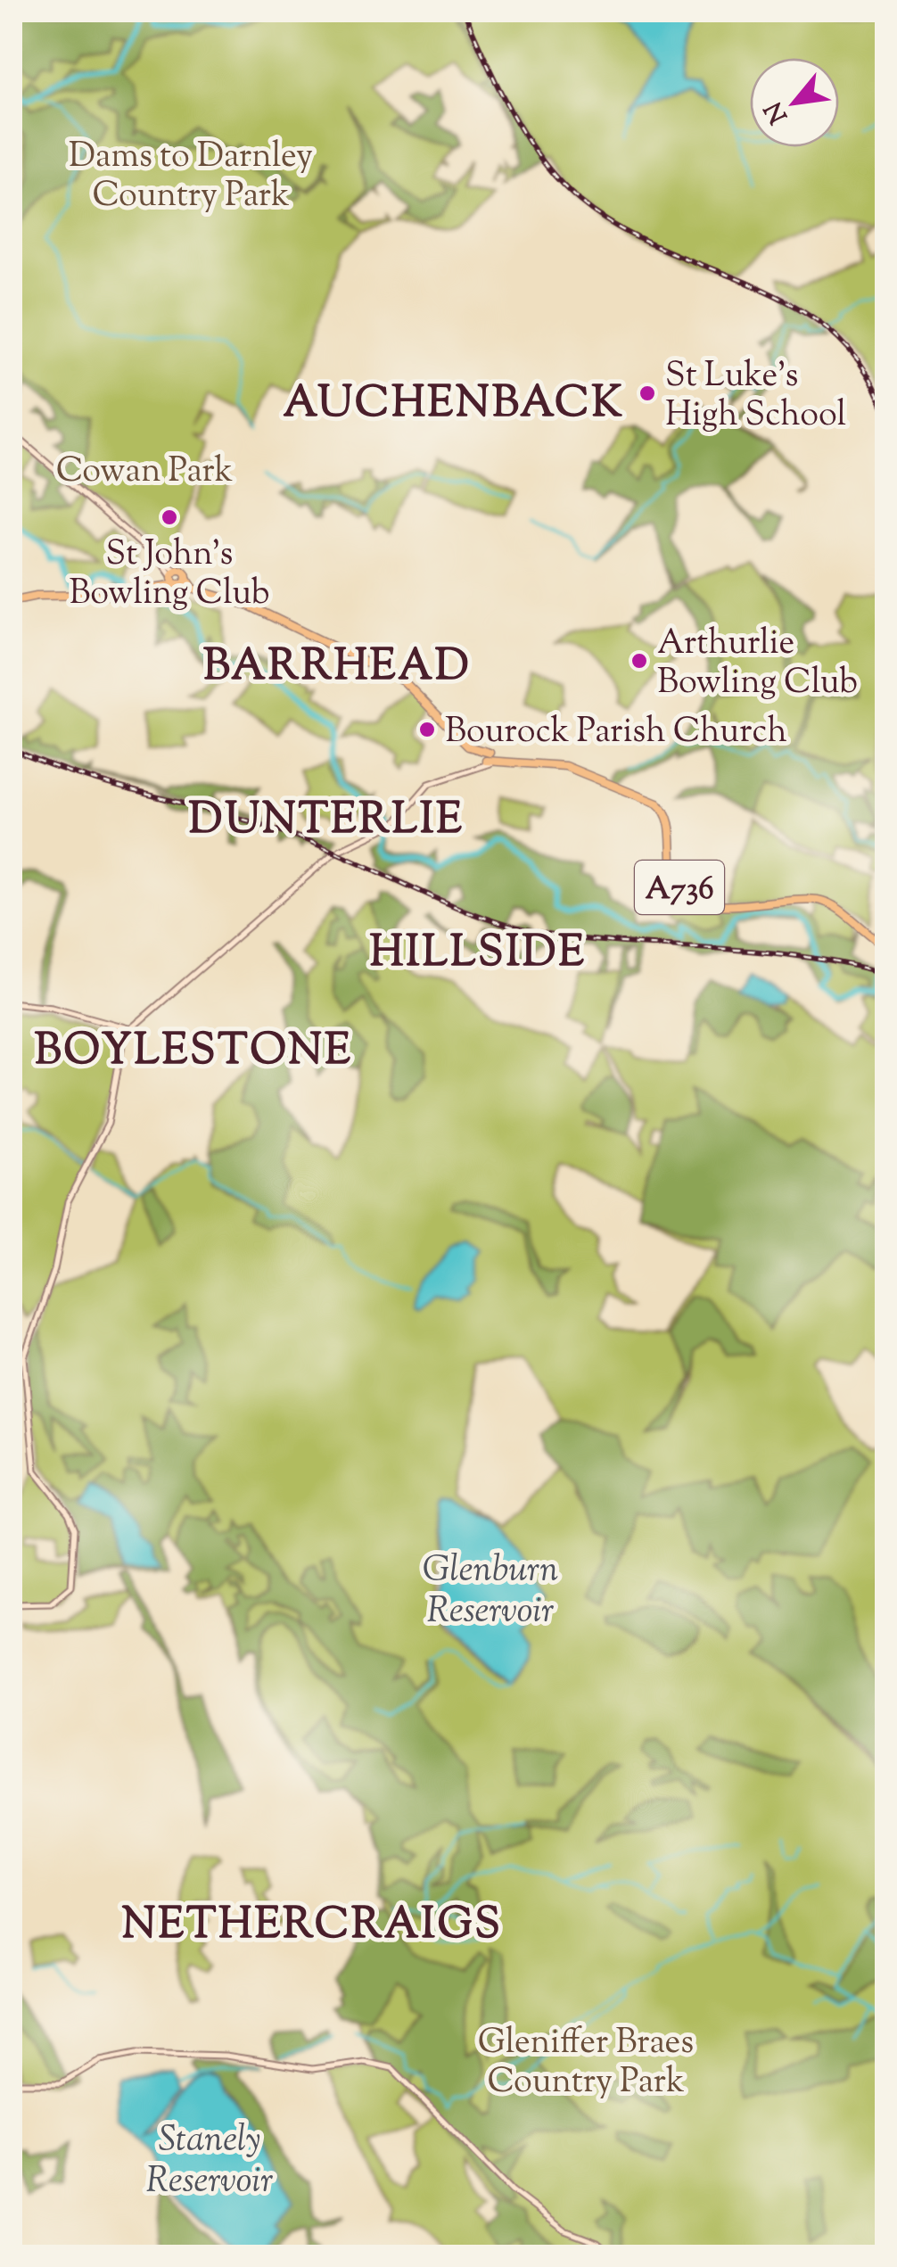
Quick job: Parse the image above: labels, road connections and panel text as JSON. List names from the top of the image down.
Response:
{
  "streets": {
    "main road": ["A736"]
  },
  "districts": [
    "AUCHENBACK",
    "BARRHEAD",
    "DUNTERLIE",
    "HILLSIDE",
    "BOYLESTONE",
    "NETHERCRAIGS"
  ],
  "water": ["Glenburn Reservoir", "Stanely Reservoir"],
  "parks": ["Dams to Darnley Country Park", "Cowan Park", "Gleniffer Braes Country Park"],
  "places": [
    "St Luke's High School",
    "St John's Bowling Club",
    "Arthurlie Bowling Club",
    "Bourock Parish Church"
  ],
  "north": "bottom left"
}
